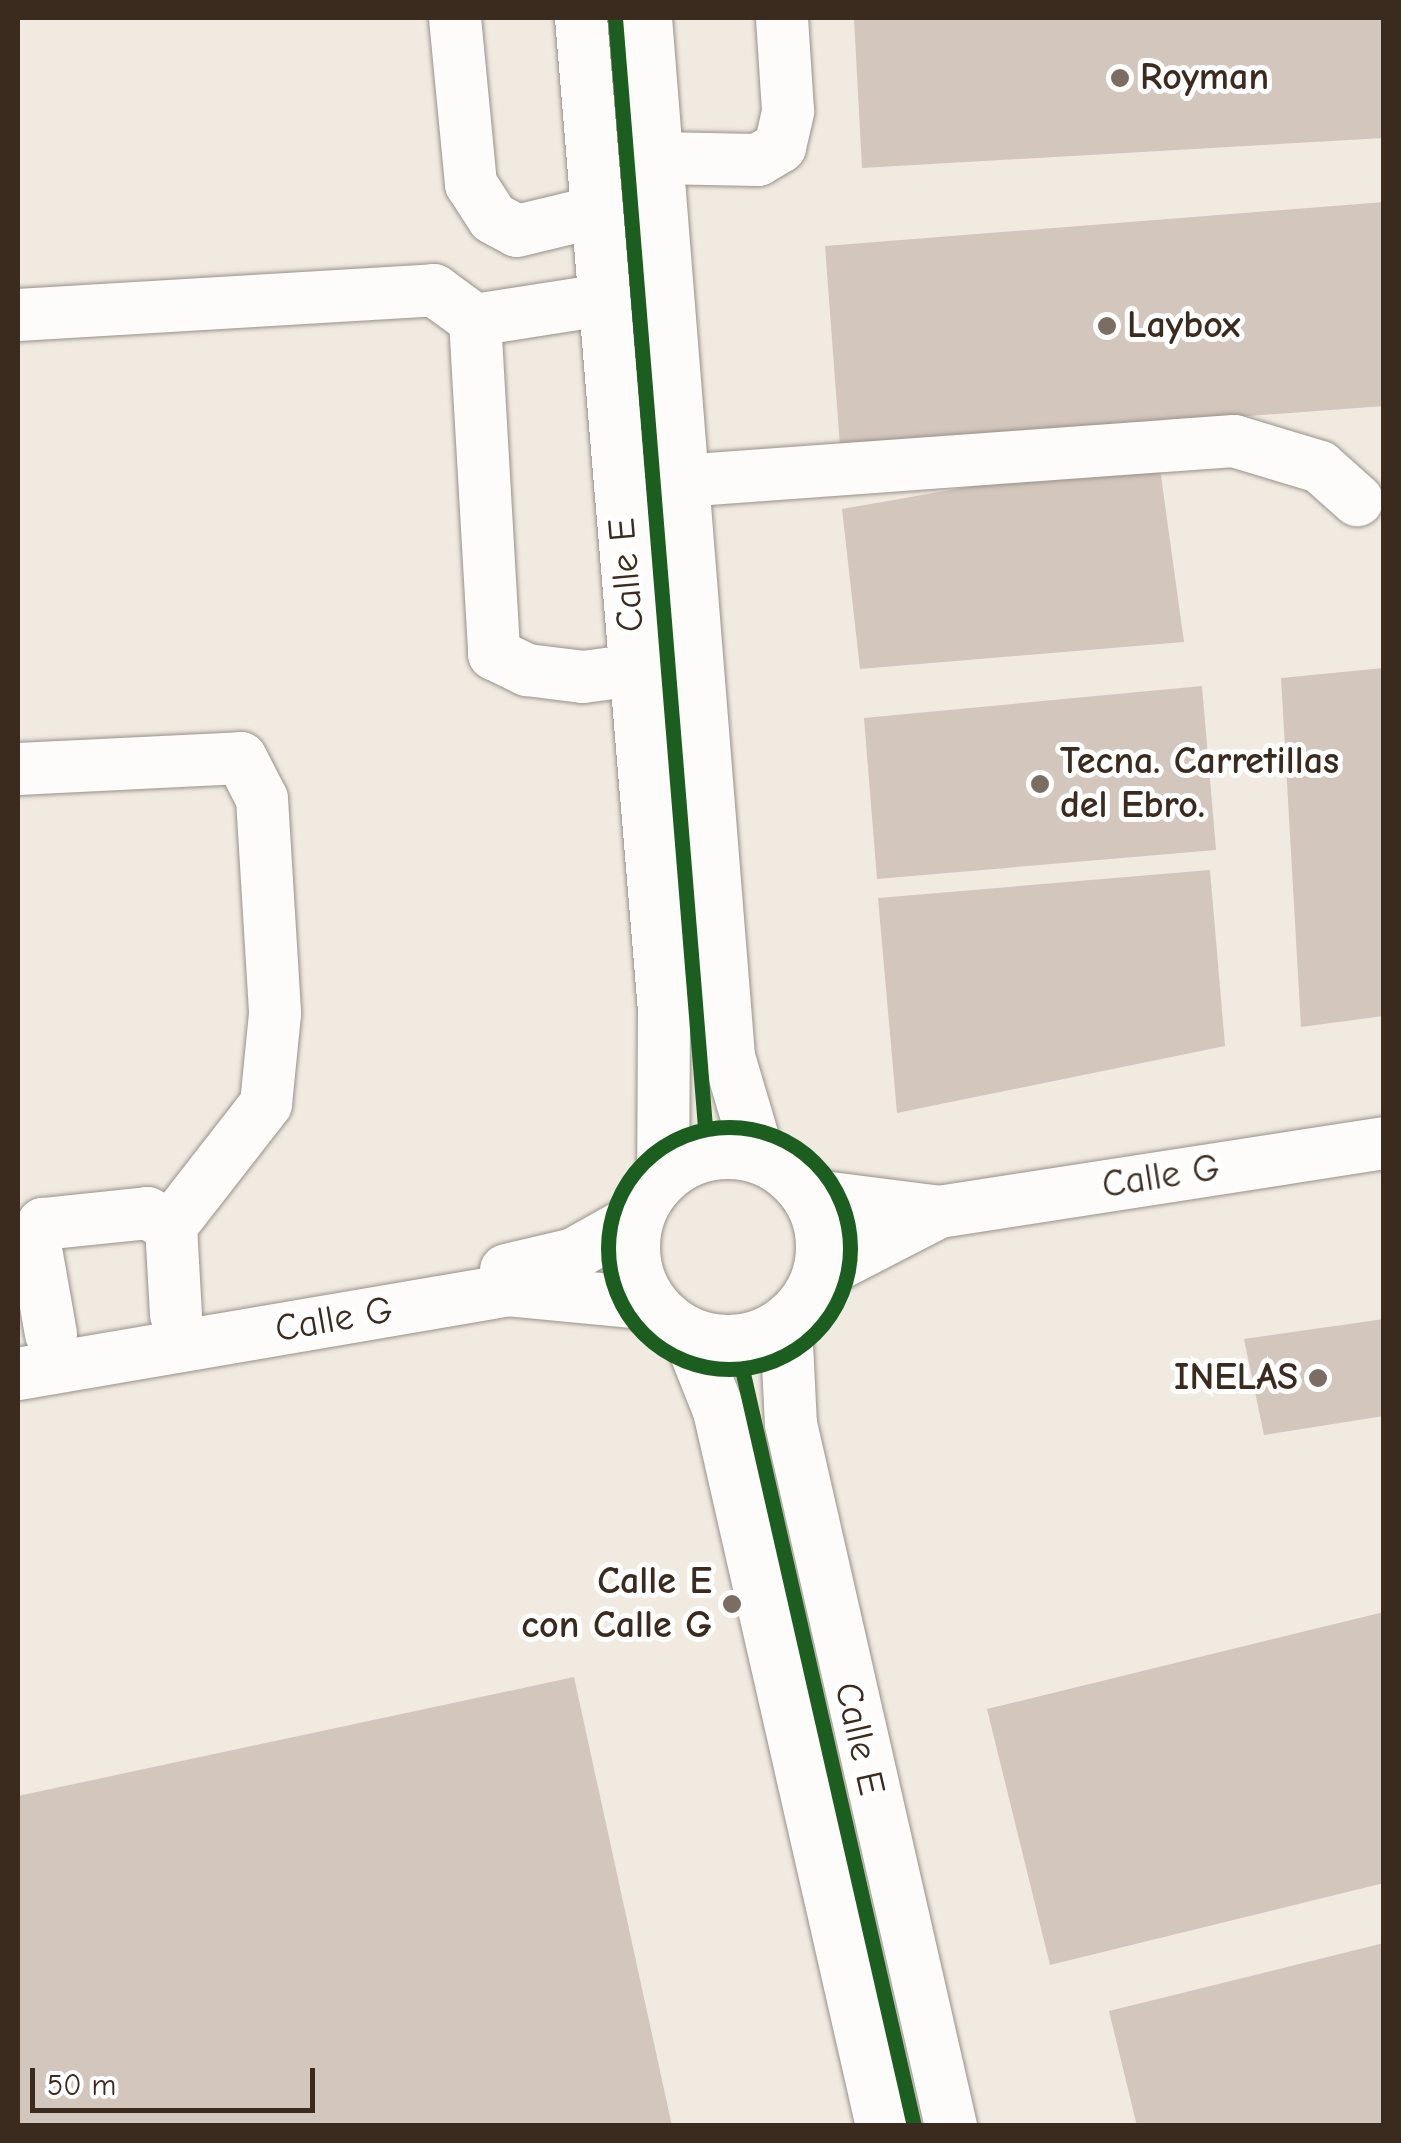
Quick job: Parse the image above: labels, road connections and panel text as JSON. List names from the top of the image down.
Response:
{
  "streets": {
    "street": ["Calle E", "Calle G"]
  },
  "crossings": [
    ["Calle E", "Calle G"]
  ],
  "places": [
    "Royman",
    "Laybox",
    "Tecna. Carretillas del Ebro.",
    "INELAS",
    "Calle E con Calle G"
  ],
  "scale_bar": "50 m"
}
